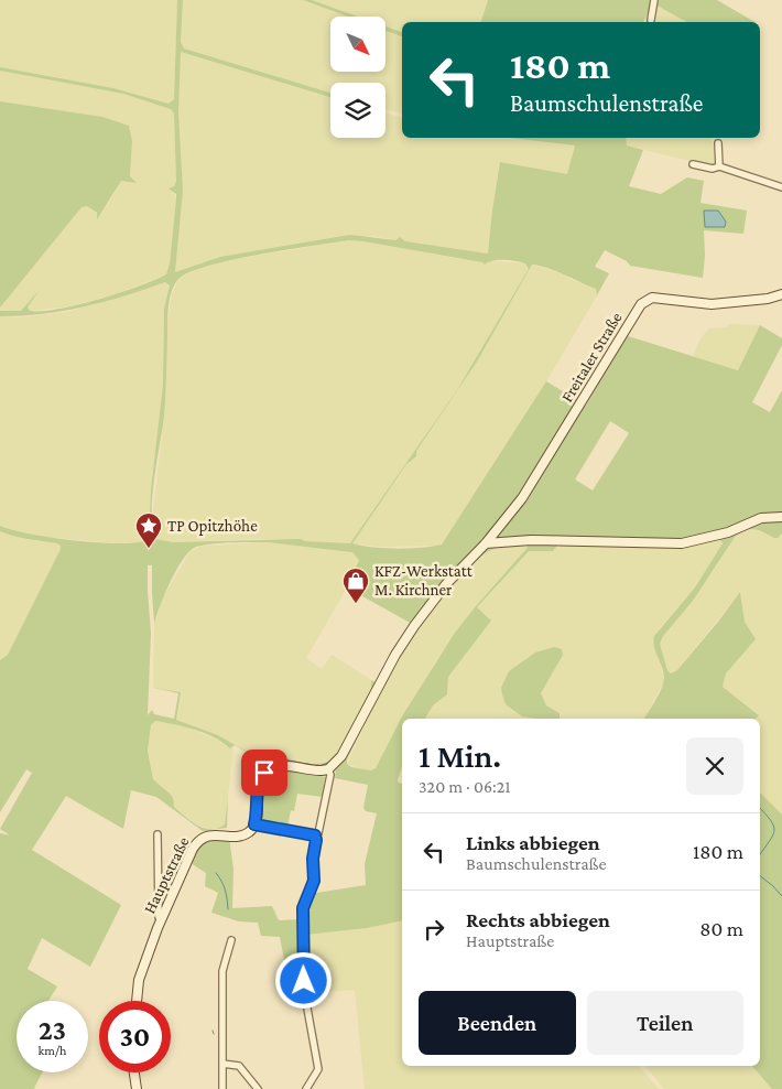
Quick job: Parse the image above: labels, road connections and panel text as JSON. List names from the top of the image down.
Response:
{
  "streets": {
    "street": ["Freitaler Straße", "Hauptstraße"]
  },
  "places": {
    "place": ["TP Opitzhöhe"],
    "shop": ["KFZ-Werkstatt M. Kirchner"]
  },
  "north": "bottom right",
  "page": {
    "turn": ["180 m", "Baumschulenstraße"],
    "heading": ["1 Min.", "320 m · 06:21"],
    "list": [
      {
        "name": "Links abbiegen",
        "note": "Baumschulenstraße",
        "value": "180 m"
      },
      {
        "name": "Rechts abbiegen",
        "note": "Hauptstraße",
        "value": "80 m"
      }
    ],
    "buttons": ["Beenden", "Teilen"],
    "speed": "23 km/h",
    "limit": "30"
  }
}
